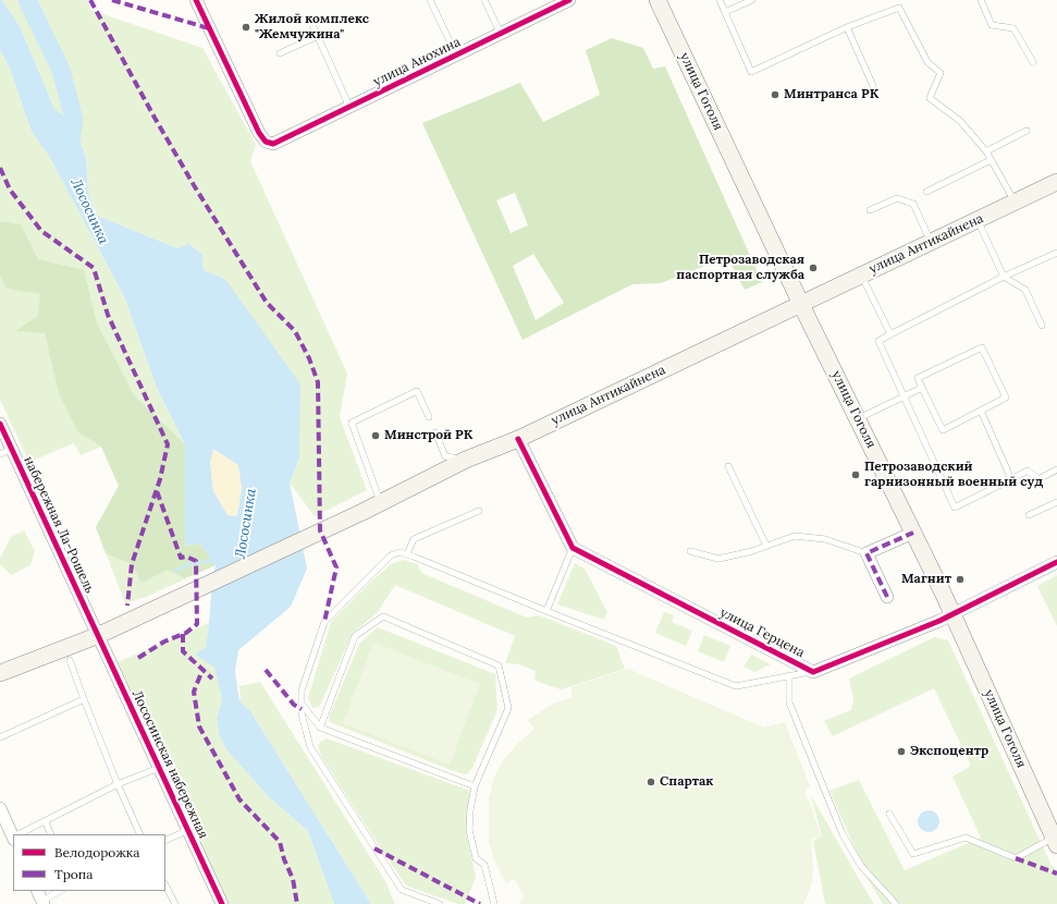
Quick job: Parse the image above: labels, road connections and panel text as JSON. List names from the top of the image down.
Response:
{
  "streets": {
    "main road": ["улица Гоголя", "улица Антикайнена"],
    "street": [
      "улица Анохина",
      "набережная Ла-Рошель",
      "улица Герцена",
      "Лососинская набережная"
    ]
  },
  "crossings": [
    ["улица Гоголя", "улица Антикайнена"],
    ["улица Гоголя", "улица Герцена"],
    ["улица Антикайнена", "набережная Ла-Рошель"],
    ["улица Антикайнена", "Лососинская набережная"],
    ["набережная Ла-Рошель", "Лососинская набережная"]
  ],
  "water": ["Лососинка"],
  "places": [
    "Жилой комплекс \"Жемчужина\"",
    "Минтранса РК",
    "Петрозаводская паспортная служба",
    "Минстрой РК",
    "Петрозаводский гарнизонный военный суд",
    "Магнит",
    "Экспоцентр",
    "Спартак"
  ],
  "legend": ["Велодорожка", "Тропа"]
}
